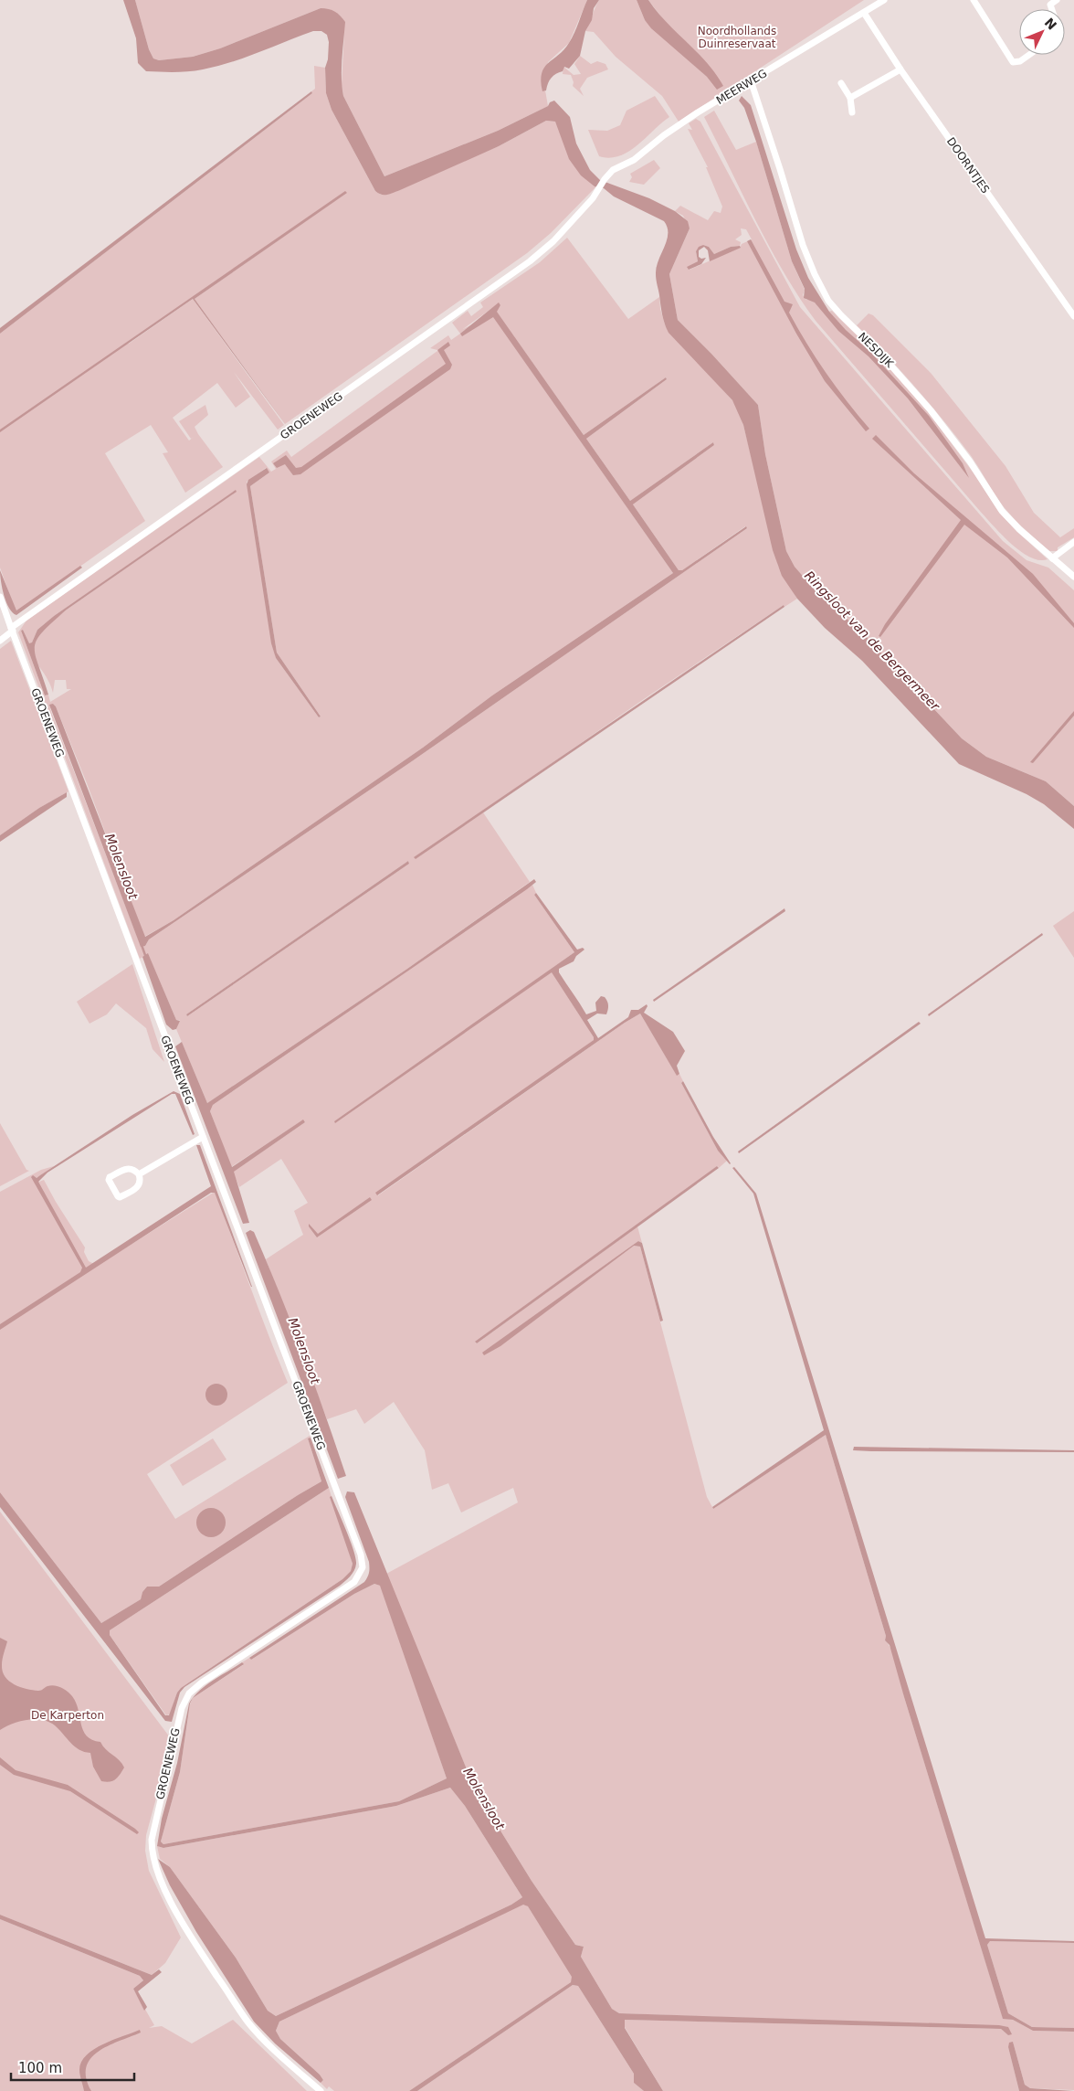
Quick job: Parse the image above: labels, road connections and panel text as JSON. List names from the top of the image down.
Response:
{
  "streets": {
    "street": [
      "MEERWEG",
      "DOORNTJES",
      "NESDIJK",
      "GROENEWEG"
    ]
  },
  "crossings": [
    ["MEERWEG", "DOORNTJES"],
    ["MEERWEG", "NESDIJK"],
    ["MEERWEG", "GROENEWEG"]
  ],
  "water": ["Ringsloot van de Bergermeer", "Molensloot"],
  "parks": ["Noordhollands Duinreservaat", "De Karperton"],
  "scale_bar": "100 m",
  "north": "top right"
}
